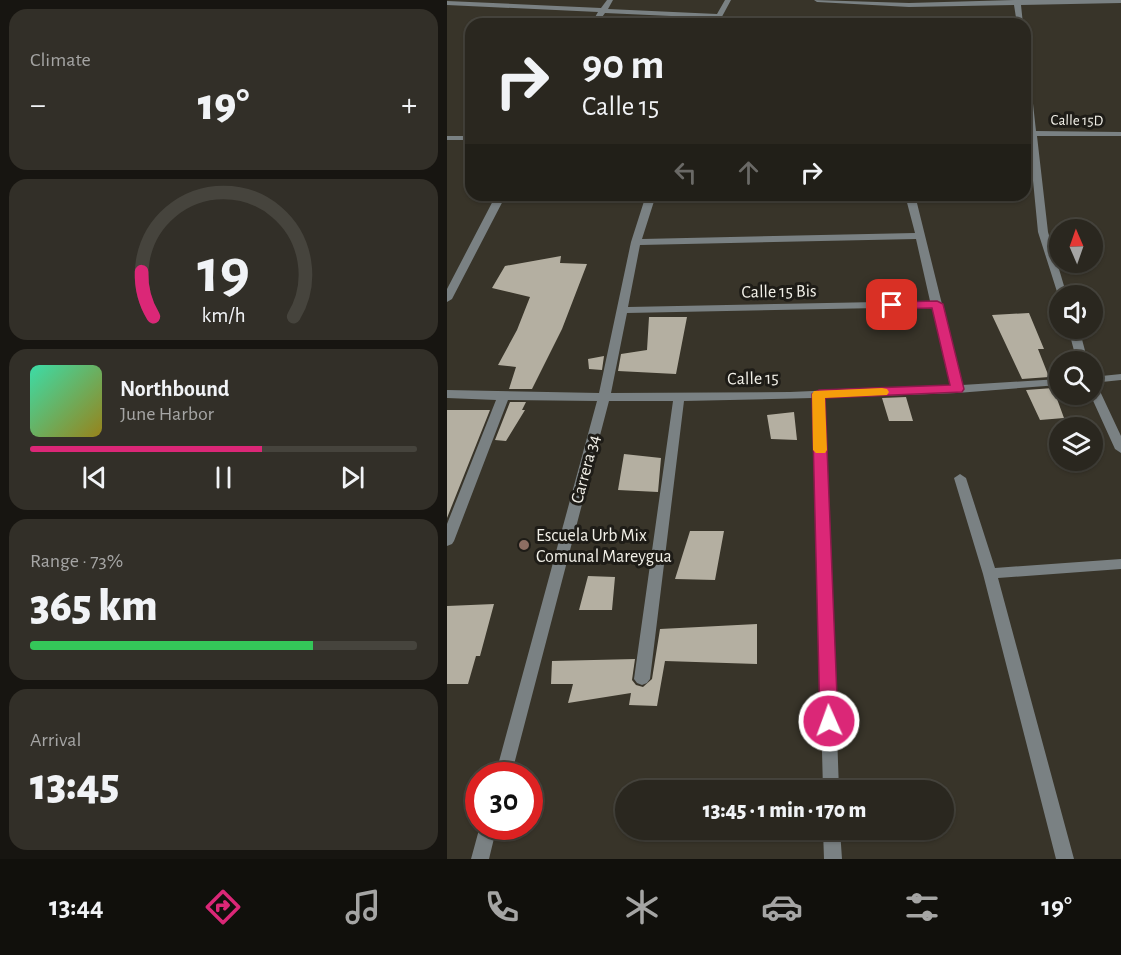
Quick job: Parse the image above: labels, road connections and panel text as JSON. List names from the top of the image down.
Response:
{
  "streets": {
    "street": [
      "Calle 15D",
      "Calle 15 Bis",
      "Calle 15",
      "Carrera 34"
    ]
  },
  "crossings": [
    ["Calle 15 Bis", "Carrera 34"],
    ["Calle 15", "Carrera 34"]
  ],
  "places": ["Escuela Urb Mix Comunal Mareygua"],
  "north": "top",
  "page": {
    "tile": [
      "Climate",
      ["Range · 73%", "365 km"],
      ["Arrival", "13:45"]
    ],
    "turn": ["90 m", "Calle 15"],
    "heat": ["−", "19°", "+"],
    "song": ["Northbound", "June Harbor"],
    "limit": "30",
    "trip": "13:45 · 1 min · 170 m",
    "tabs": ["13:44", "19°"],
    "gauge": ["19", "km/h"]
  }
}
